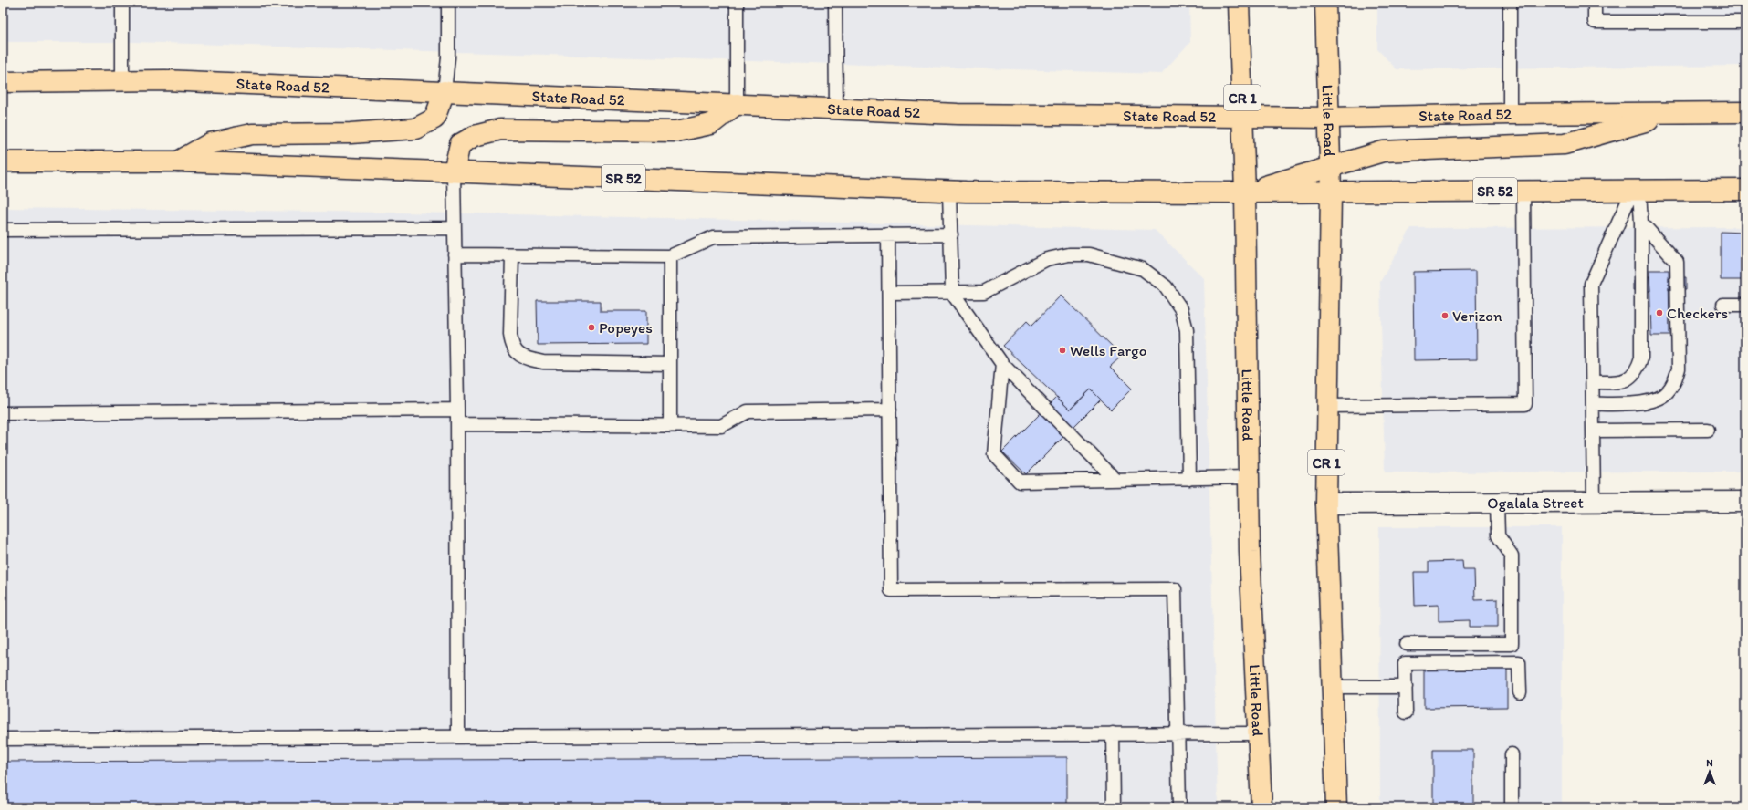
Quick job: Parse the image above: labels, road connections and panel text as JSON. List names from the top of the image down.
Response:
{
  "streets": {
    "main road": [
      "State Road 52",
      "CR 1",
      "Little Road",
      "SR 52"
    ],
    "street": ["Ogalala Street"]
  },
  "crossings": [
    ["State Road 52", "Little Road"],
    ["Little Road", "SR 52"],
    ["Little Road", "Ogalala Street"]
  ],
  "places": [
    "Checkers",
    "Verizon",
    "Popeyes",
    "Wells Fargo"
  ],
  "north": "top"
}
